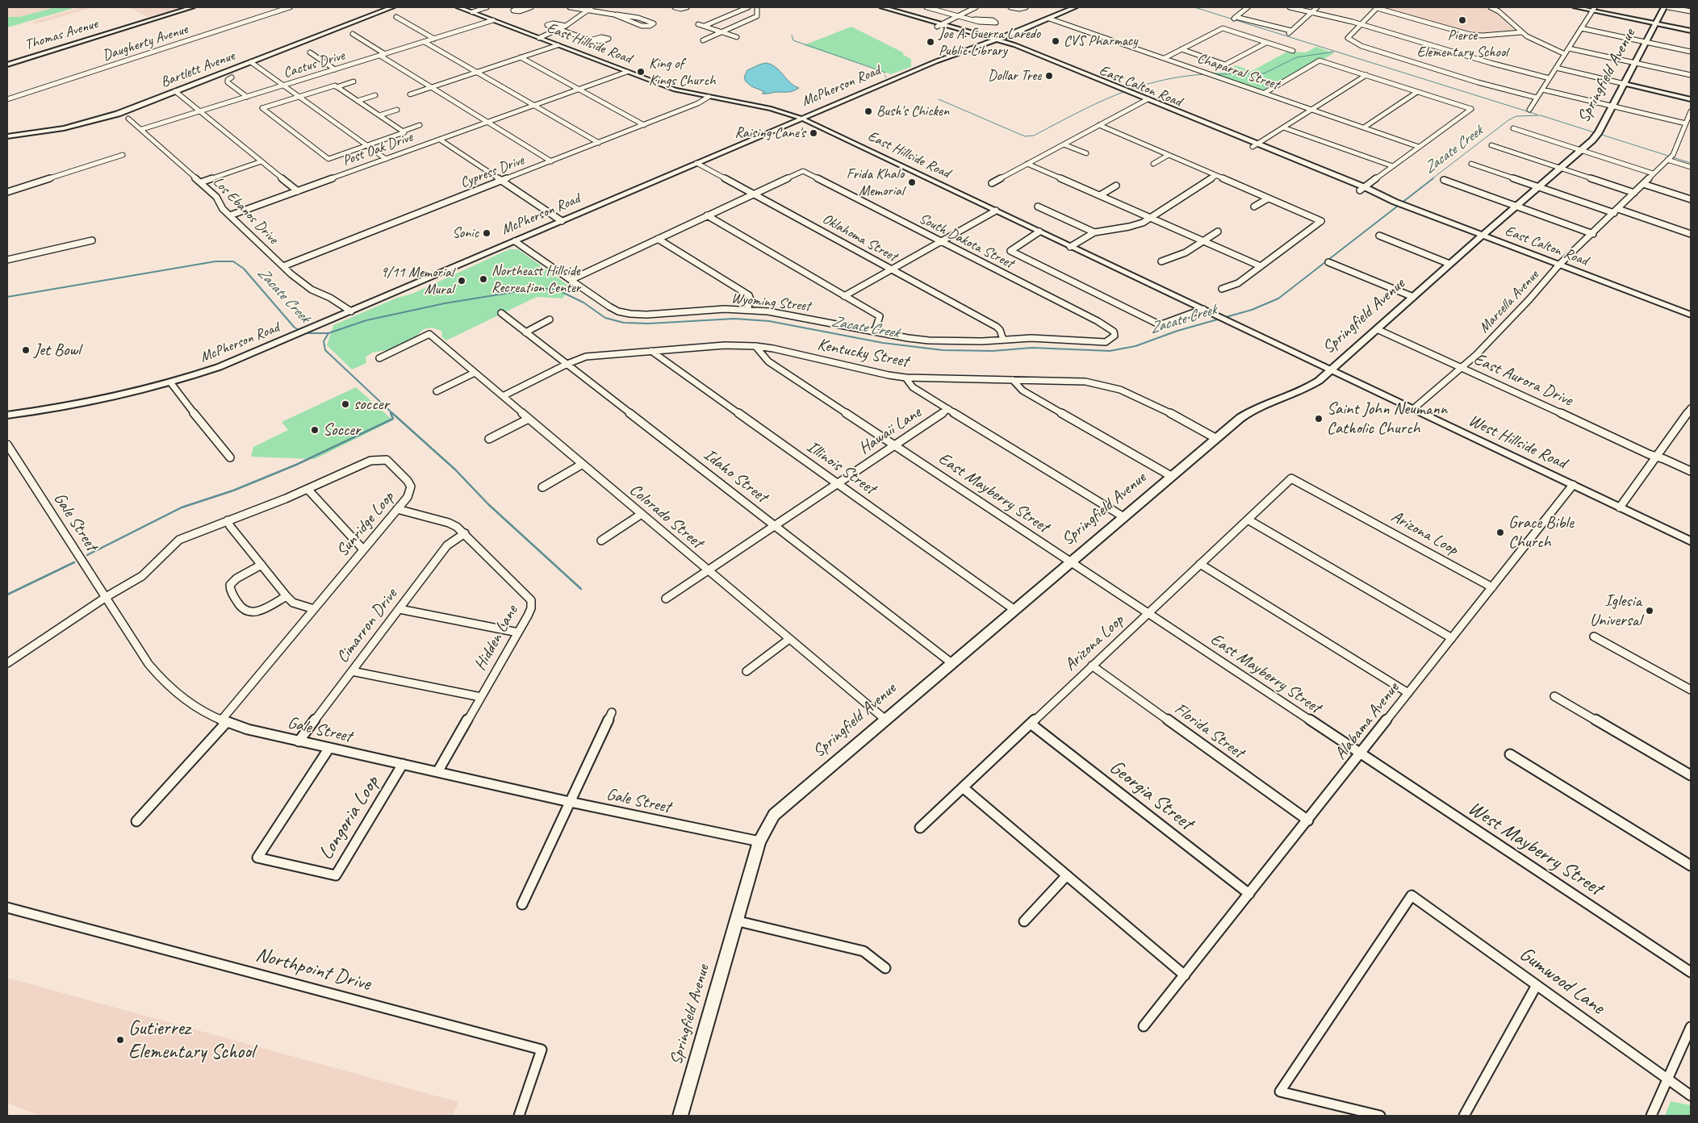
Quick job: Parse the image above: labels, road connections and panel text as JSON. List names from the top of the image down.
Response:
{
  "streets": {
    "main road": [
      "Bartlett Avenue",
      "Springfield Avenue",
      "McPherson Road",
      "East Calton Road"
    ],
    "street": [
      "Thomas Avenue",
      "Daugherty Avenue",
      "East Hillside Road",
      "Cactus Drive",
      "Chaparral Street",
      "Post Oak Drive",
      "Cypress Drive",
      "Los Ebanos Drive",
      "Oklahoma Street",
      "South Dakota Street",
      "Marcella Avenue",
      "Wyoming Street",
      "Kentucky Street",
      "East Aurora Drive",
      "Hawaii Lane",
      "West Hillside Road",
      "Illinois Street",
      "Idaho Street",
      "East Mayberry Street",
      "Colorado Street",
      "Gale Street",
      "Sunridge Loop",
      "Arizona Loop",
      "Cimarron Drive",
      "Hidden Lane",
      "Alabama Avenue",
      "Florida Street",
      "Georgia Street",
      "Longoria Loop",
      "West Mayberry Street",
      "Northpoint Drive",
      "Gumwood Lane"
    ]
  },
  "crossings": [
    ["East Hillside Road", "Cactus Drive"],
    ["East Hillside Road", "Springfield Avenue"],
    ["East Hillside Road", "McPherson Road"],
    ["East Hillside Road", "Cypress Drive"],
    ["East Hillside Road", "West Hillside Road"],
    ["Cactus Drive", "Los Ebanos Drive"],
    ["Chaparral Street", "McPherson Road"],
    ["Springfield Avenue", "East Calton Road"],
    ["Springfield Avenue", "Kentucky Street"],
    ["Springfield Avenue", "East Aurora Drive"],
    ["Springfield Avenue", "West Hillside Road"],
    ["Springfield Avenue", "Illinois Street"],
    ["Springfield Avenue", "Idaho Street"],
    ["Springfield Avenue", "East Mayberry Street"],
    ["Springfield Avenue", "Colorado Street"],
    ["Springfield Avenue", "Gale Street"],
    ["McPherson Road", "East Calton Road"],
    ["McPherson Road", "Los Ebanos Drive"],
    ["McPherson Road", "Oklahoma Street"],
    ["McPherson Road", "Wyoming Street"],
    ["East Calton Road", "Marcella Avenue"],
    ["Post Oak Drive", "Los Ebanos Drive"],
    ["Cypress Drive", "Los Ebanos Drive"],
    ["Oklahoma Street", "Wyoming Street"],
    ["South Dakota Street", "Wyoming Street"],
    ["Marcella Avenue", "East Aurora Drive"],
    ["Marcella Avenue", "West Hillside Road"],
    ["Kentucky Street", "Illinois Street"],
    ["Kentucky Street", "Idaho Street"],
    ["Kentucky Street", "East Mayberry Street"],
    ["Kentucky Street", "Colorado Street"],
    ["Hawaii Lane", "Illinois Street"],
    ["Hawaii Lane", "Idaho Street"],
    ["Hawaii Lane", "East Mayberry Street"],
    ["Hawaii Lane", "Colorado Street"],
    ["West Hillside Road", "Alabama Avenue"],
    ["East Mayberry Street", "Arizona Loop"],
    ["East Mayberry Street", "Alabama Avenue"],
    ["East Mayberry Street", "West Mayberry Street"],
    ["Gale Street", "Sunridge Loop"],
    ["Gale Street", "Cimarron Drive"],
    ["Gale Street", "Hidden Lane"],
    ["Gale Street", "Longoria Loop"],
    ["Sunridge Loop", "Hidden Lane"],
    ["Arizona Loop", "Alabama Avenue"],
    ["Arizona Loop", "Florida Street"],
    ["Arizona Loop", "Georgia Street"],
    ["Cimarron Drive", "Hidden Lane"],
    ["Alabama Avenue", "Florida Street"],
    ["Alabama Avenue", "Georgia Street"],
    ["Alabama Avenue", "West Mayberry Street"]
  ],
  "water": ["Zacate Creek"],
  "places": [
    "Pierce Elementary School",
    "CVS Pharmacy",
    "Joe A. Guerra Laredo Public Library",
    "King of Kings Church",
    "Dollar Tree",
    "Bush's Chicken",
    "Raising Cane's",
    "Frida Khalo Memorial",
    "Sonic",
    "Northeast Hillside Recreation Center",
    "9/11 Memorial Mural",
    "Jet Bowl",
    "soccer",
    "Saint John Neumann Catholic Church",
    "Soccer",
    "Grace Bible Church",
    "Iglesia Universal",
    "Gutierrez Elementary School"
  ]
}
